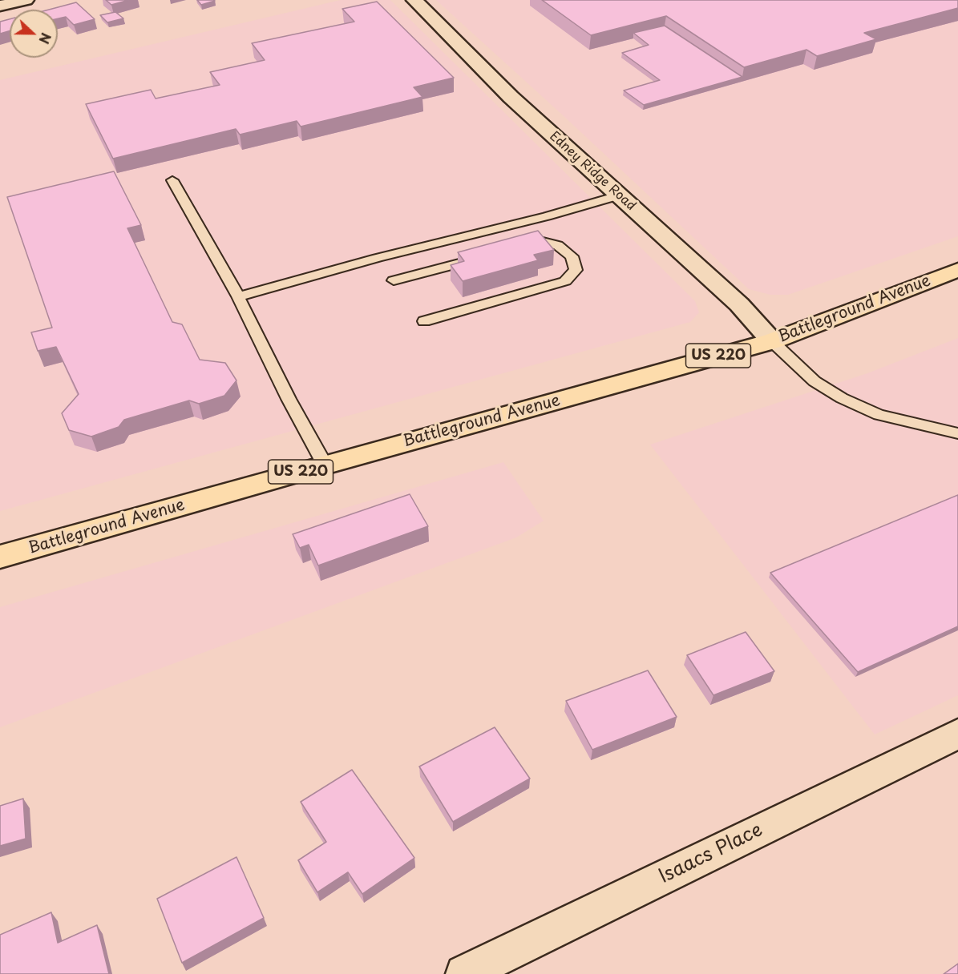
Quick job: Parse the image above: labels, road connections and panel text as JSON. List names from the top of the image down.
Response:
{
  "streets": {
    "main road": ["Battleground Avenue", "US 220"],
    "street": ["Edney Ridge Road", "Isaacs Place"]
  },
  "crossings": [
    ["Edney Ridge Road", "Battleground Avenue"]
  ],
  "north": "right"
}
